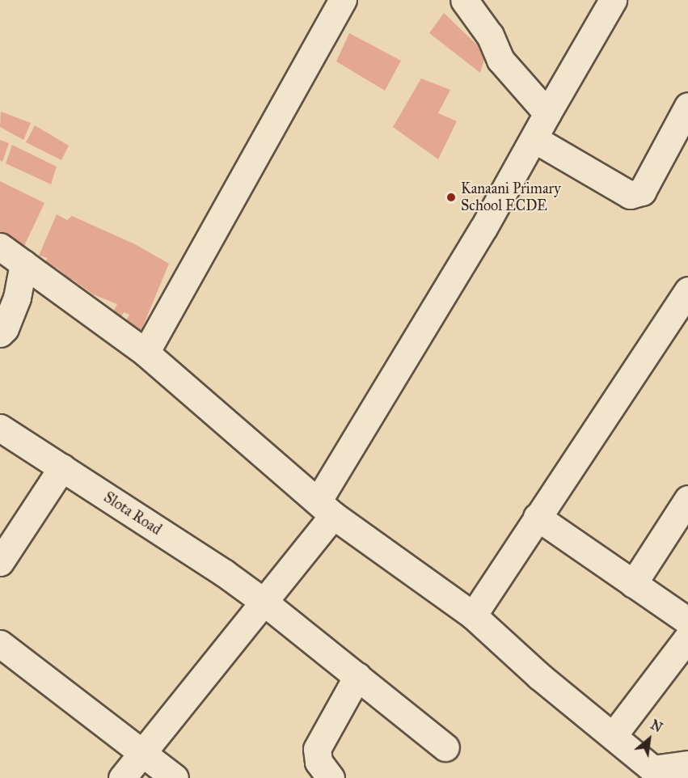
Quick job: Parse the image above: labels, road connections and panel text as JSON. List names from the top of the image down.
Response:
{
  "streets": {
    "street": ["Slota Road"]
  },
  "places": ["Kanaani Primary School ECDE"],
  "north": "top right"
}
